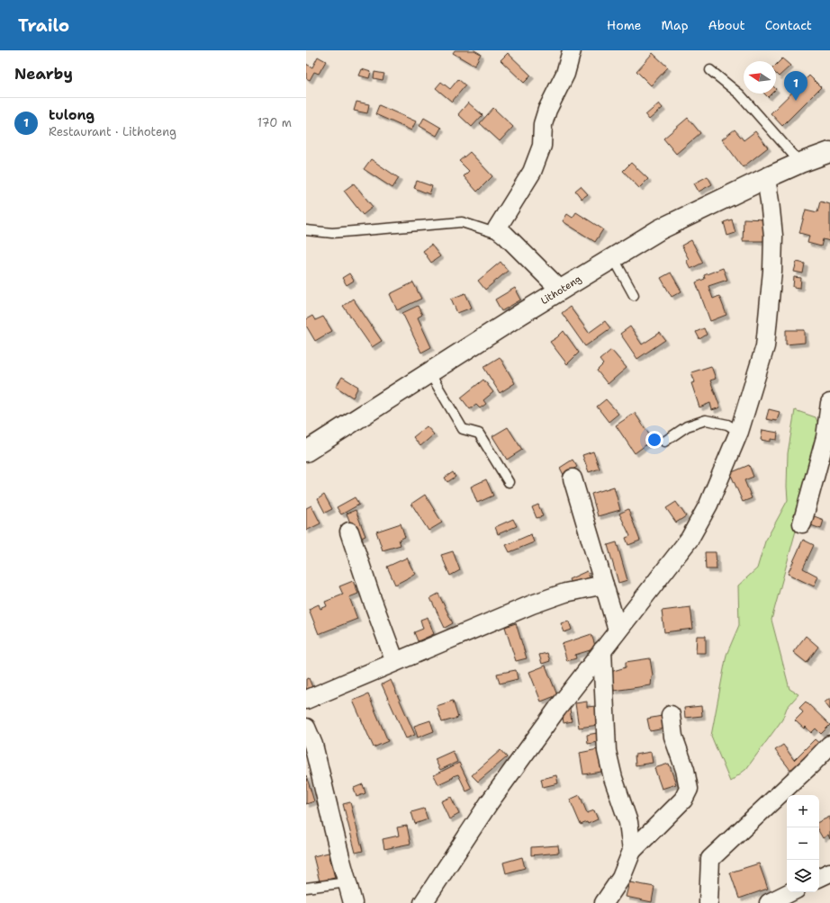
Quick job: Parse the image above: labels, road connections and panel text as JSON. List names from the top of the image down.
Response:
{
  "streets": {
    "main road": ["Lithoteng"]
  },
  "north": "left",
  "page": {
    "header": "Trailo",
    "nav": [
      "Home",
      "Map",
      "About",
      "Contact"
    ],
    "heading": "Nearby",
    "pins": "1",
    "list": [
      {
        "mark": "1",
        "name": "tulong",
        "note": "Restaurant · Lithoteng",
        "value": "170 m"
      }
    ],
    "map_buttons": ["+", "−"]
  }
}
